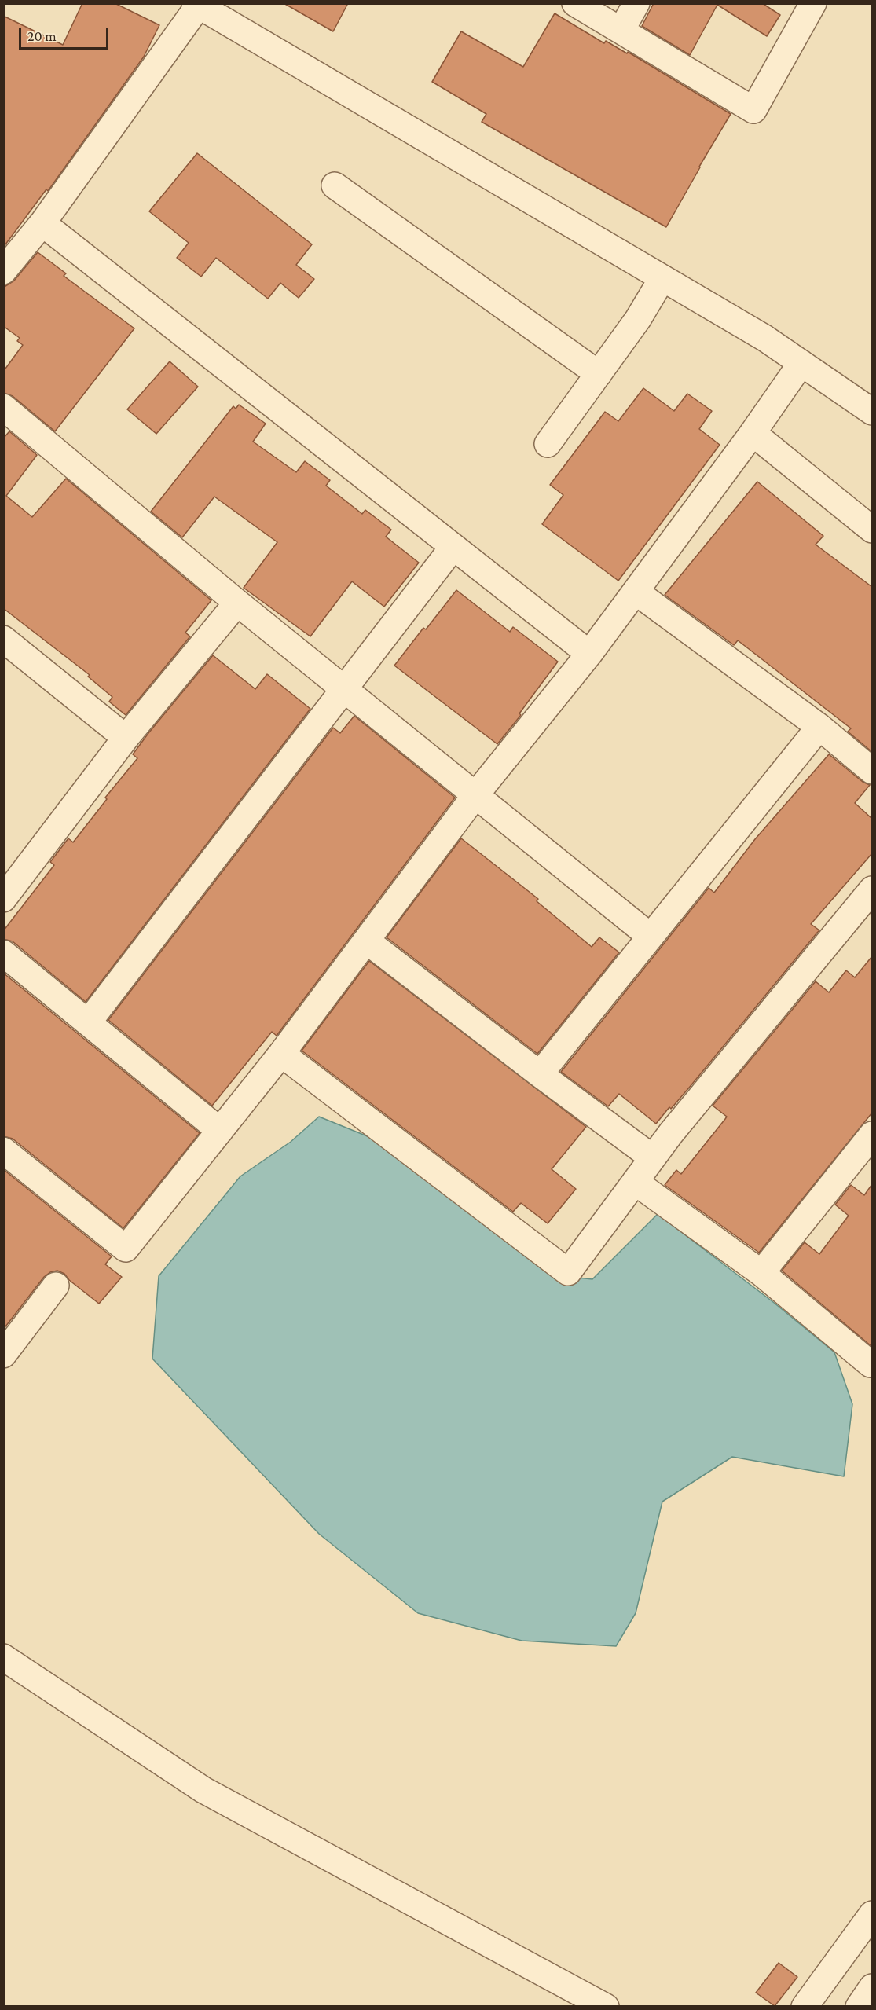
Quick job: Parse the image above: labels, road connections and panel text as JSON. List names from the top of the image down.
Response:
{
  "scale_bar": "20 m"
}
